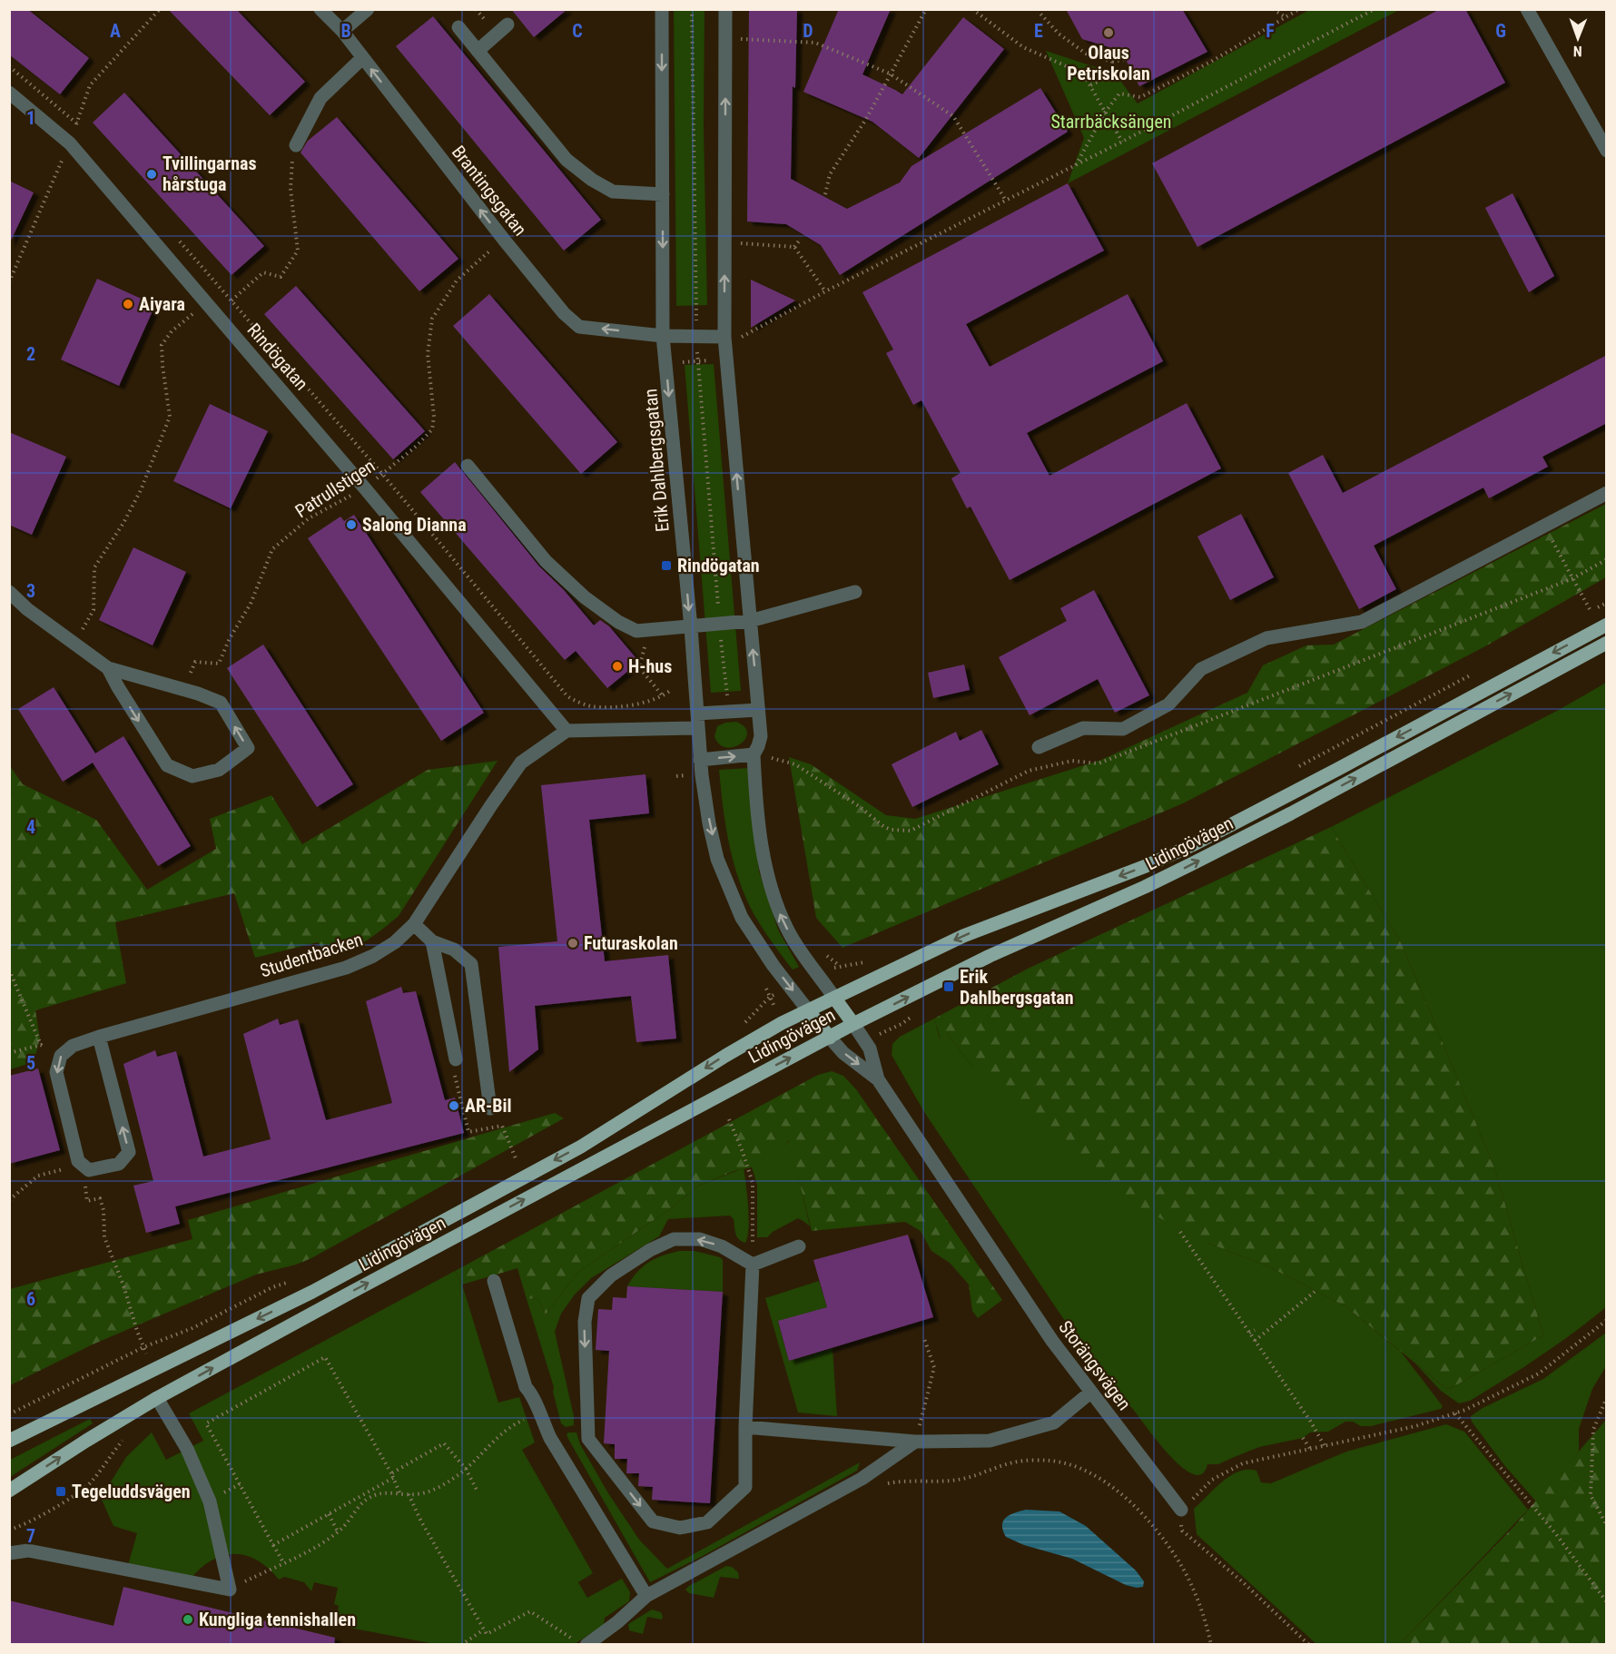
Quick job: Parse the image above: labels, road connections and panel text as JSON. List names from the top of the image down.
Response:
{
  "streets": {
    "main road": ["Lidingövägen"],
    "street": [
      "Brantingsgatan",
      "Rindögatan",
      "Erik Dahlbergsgatan",
      "Studentbacken",
      "Storängsvägen"
    ],
    "path": ["Patrullstigen"]
  },
  "crossings": [
    ["Brantingsgatan", "Erik Dahlbergsgatan"],
    ["Brantingsgatan", "Patrullstigen"],
    ["Rindögatan", "Patrullstigen"],
    ["Rindögatan", "Studentbacken"],
    ["Erik Dahlbergsgatan", "Lidingövägen"],
    ["Lidingövägen", "Storängsvägen"]
  ],
  "parks": ["Starrbäcksängen"],
  "places": {
    "other": [
      "Olaus Petriskolan",
      "Tvillingarnas hårstuga",
      "Aiyara",
      "Salong Dianna",
      "H-hus",
      "Futuraskolan",
      "AR-Bil",
      "Kungliga tennishallen"
    ],
    "transit": ["Rindögatan", "Erik Dahlbergsgatan", "Tegeluddsvägen"]
  },
  "north": "bottom",
  "grid": {
    "columns": [
      "A",
      "B",
      "C",
      "D",
      "E",
      "F",
      "G"
    ],
    "rows": [
      "1",
      "2",
      "3",
      "4",
      "5",
      "6",
      "7"
    ]
  }
}
